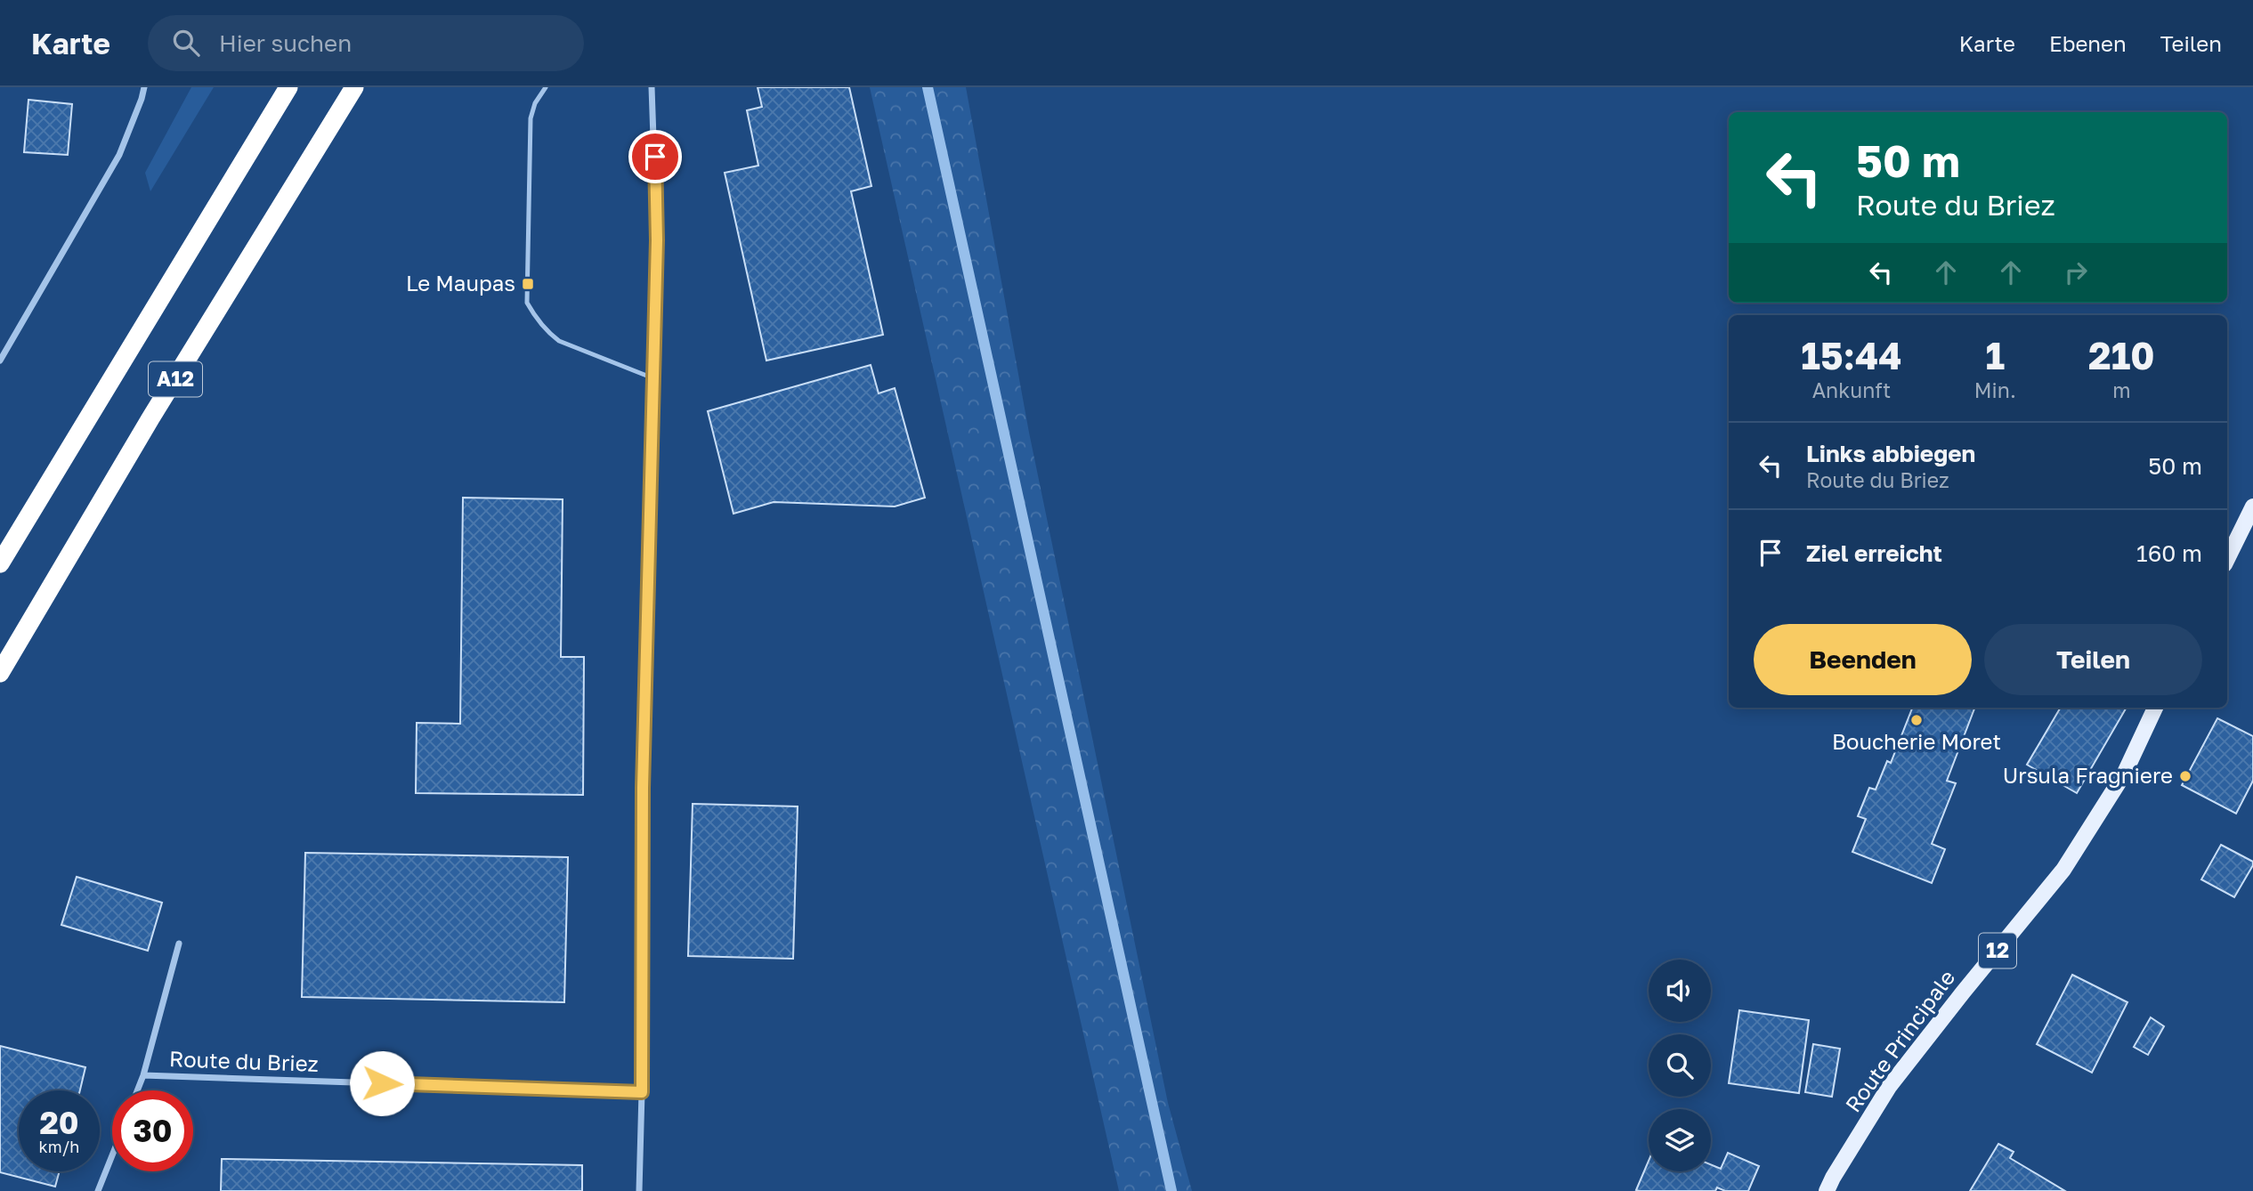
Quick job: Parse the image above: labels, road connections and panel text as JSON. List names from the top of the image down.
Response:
{
  "streets": {
    "highway": ["A12"],
    "main road": ["12", "Route Principale"],
    "street": ["Route du Briez"]
  },
  "places": {
    "transit": ["Le Maupas"],
    "other": ["Boucherie Moret", "Ursula Fragniere"]
  },
  "page": {
    "header": "Karte",
    "search": "Hier suchen",
    "nav": ["Karte", "Ebenen", "Teilen"],
    "turn": ["50 m", "Route du Briez"],
    "eta": [
      "15:44",
      "Ankunft",
      "1",
      "Min.",
      "210",
      "m"
    ],
    "list": [
      {
        "name": "Links abbiegen",
        "note": "Route du Briez",
        "value": "50 m"
      },
      {
        "name": "Ziel erreicht",
        "value": "160 m"
      }
    ],
    "buttons": ["Beenden", "Teilen"],
    "speed": "20 km/h",
    "limit": "30"
  }
}
